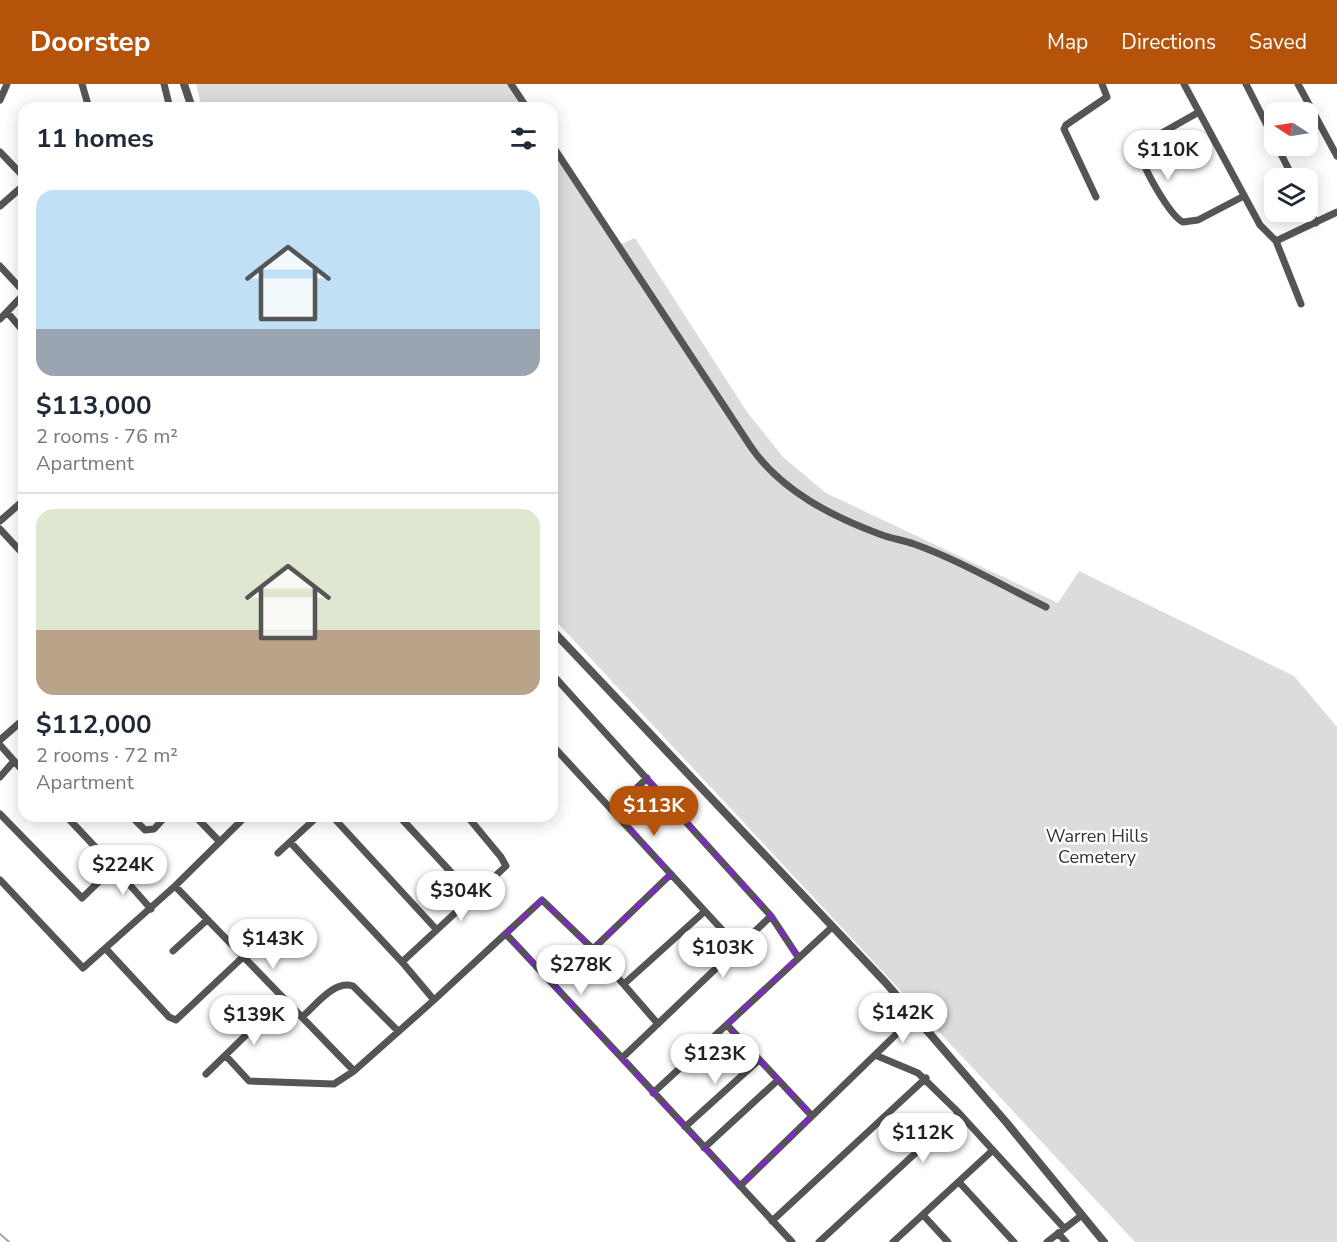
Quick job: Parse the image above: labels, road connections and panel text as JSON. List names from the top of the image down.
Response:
{
  "parks": ["Warren Hills Cemetery"],
  "north": "left",
  "page": {
    "header": "Doorstep",
    "nav": ["Map", "Directions", "Saved"],
    "heading": "11 homes",
    "price": [
      "$110K",
      "$113K",
      "$224K",
      "$304K",
      "$143K",
      "$103K",
      "$278K",
      "$142K",
      "$139K",
      "$123K",
      "$112K"
    ],
    "list": [
      {
        "name": "$113,000",
        "note": "2 rooms · 76 m² · Apartment"
      },
      {
        "name": "$112,000",
        "note": "2 rooms · 72 m² · Apartment"
      }
    ]
  }
}
